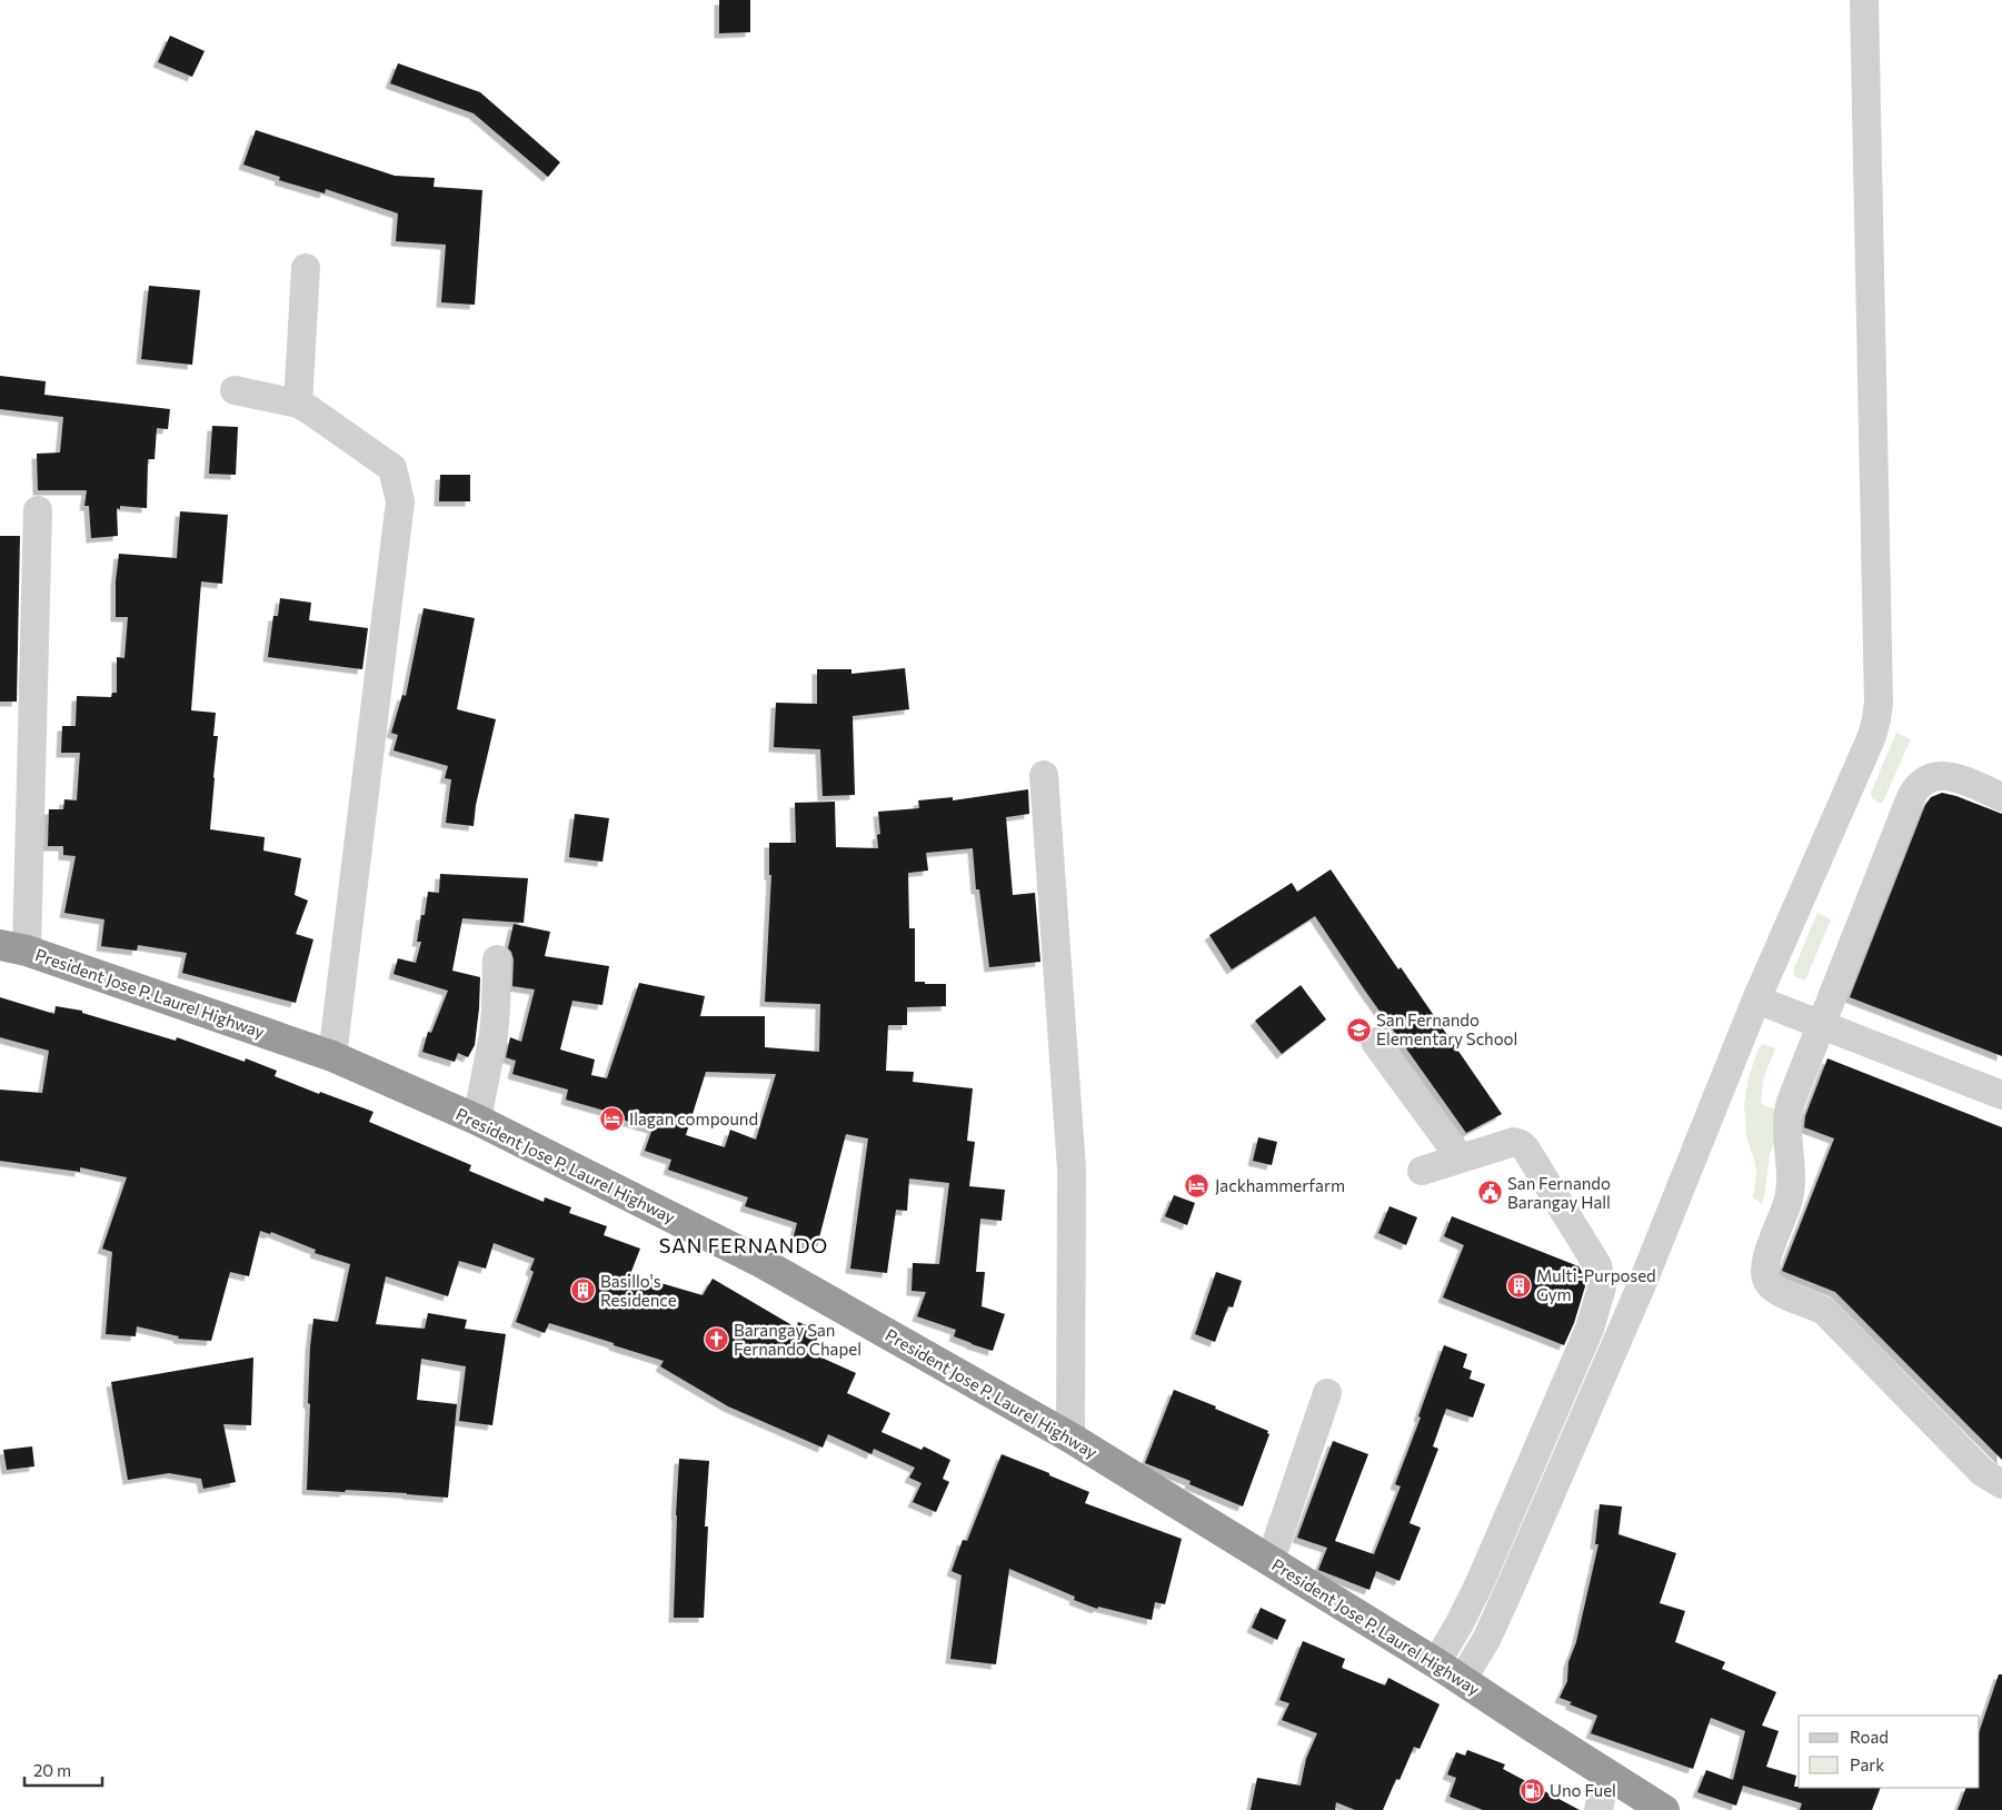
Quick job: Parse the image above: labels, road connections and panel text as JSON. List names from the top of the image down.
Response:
{
  "streets": {
    "highway": ["President Jose P. Laurel Highway"]
  },
  "districts": ["SAN FERNANDO"],
  "places": {
    "school or university": ["San Fernando Elementary School"],
    "hotel": ["Ilagan compound", "Jackhammerfarm"],
    "public building": ["San Fernando Barangay Hall"],
    "building": ["Multi-Purposed Gym", "Basillo's Residence"],
    "church": ["Barangay San Fernando Chapel"],
    "fuel station": ["Uno Fuel"]
  },
  "legend": ["Road", "Park"],
  "scale_bar": "20 m"
}
